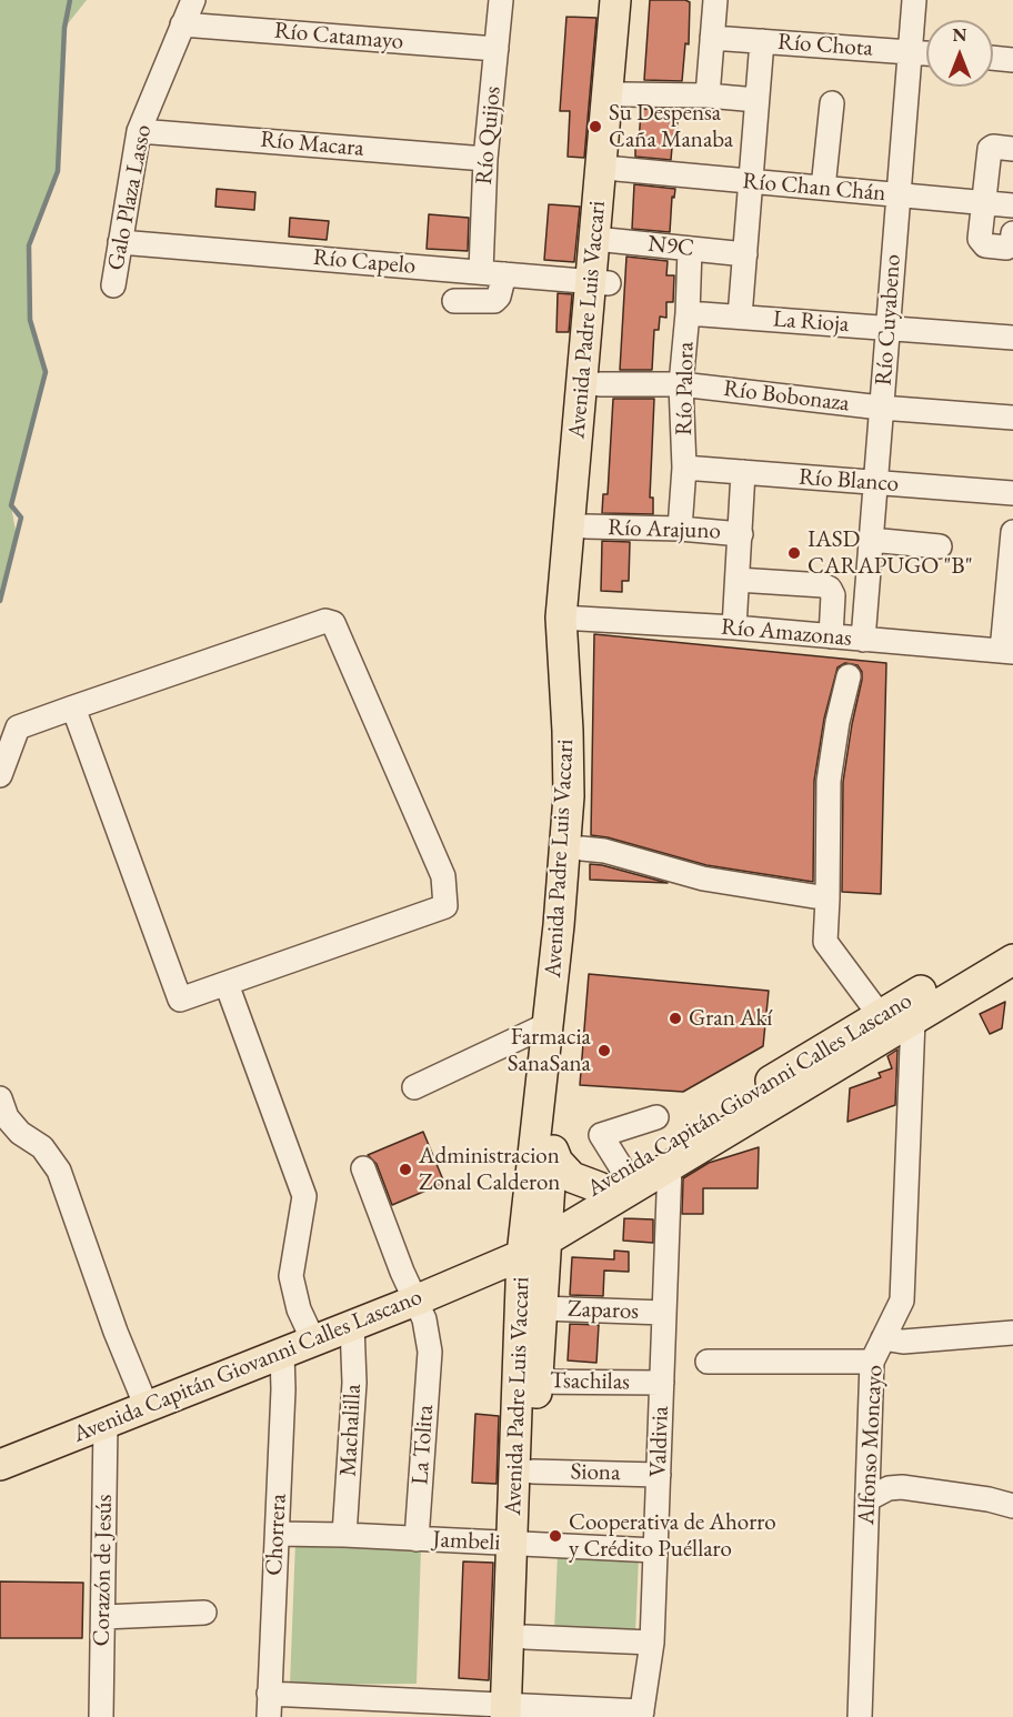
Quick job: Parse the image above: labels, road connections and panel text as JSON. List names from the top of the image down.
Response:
{
  "streets": {
    "main road": ["Avenida Padre Luis Vaccari", "Avenida Capitán Giovanni Calles Lascano"],
    "street": [
      "Río Catamayo",
      "Río Chota",
      "Río Quijos",
      "Río Macara",
      "Río Chan Chán",
      "Galo Plaza Lasso",
      "N9C",
      "Río Capelo",
      "Río Cuyabeno",
      "La Rioja",
      "Río Palora",
      "Río Bobonaza",
      "Río Blanco",
      "Río Arajuno",
      "Río Amazonas",
      "Zaparos",
      "Tsachilas",
      "Machalilla",
      "Valdivia",
      "La Tolita",
      "Alfonso Moncayo",
      "Siona",
      "Chorrera",
      "Jambeli",
      "Corazón de Jesús"
    ]
  },
  "crossings": [
    ["Río Catamayo", "Río Quijos"],
    ["Río Catamayo", "Galo Plaza Lasso"],
    ["Río Chota", "Río Cuyabeno"],
    ["Río Quijos", "Río Macara"],
    ["Río Quijos", "Río Capelo"],
    ["Río Macara", "Galo Plaza Lasso"],
    ["Río Chan Chán", "Avenida Padre Luis Vaccari"],
    ["Río Chan Chán", "Río Cuyabeno"],
    ["Galo Plaza Lasso", "Río Capelo"],
    ["N9C", "Avenida Padre Luis Vaccari"],
    ["N9C", "Río Palora"],
    ["Río Capelo", "Avenida Padre Luis Vaccari"],
    ["Avenida Padre Luis Vaccari", "Río Bobonaza"],
    ["Avenida Padre Luis Vaccari", "Río Arajuno"],
    ["Avenida Padre Luis Vaccari", "Río Amazonas"],
    ["Avenida Padre Luis Vaccari", "Avenida Capitán Giovanni Calles Lascano"],
    ["Avenida Padre Luis Vaccari", "Zaparos"],
    ["Avenida Padre Luis Vaccari", "Tsachilas"],
    ["Avenida Padre Luis Vaccari", "Siona"],
    ["Avenida Padre Luis Vaccari", "Jambeli"],
    ["Río Cuyabeno", "La Rioja"],
    ["Río Cuyabeno", "Río Bobonaza"],
    ["Río Cuyabeno", "Río Blanco"],
    ["Río Cuyabeno", "Río Amazonas"],
    ["La Rioja", "Río Palora"],
    ["Río Palora", "Río Bobonaza"],
    ["Río Palora", "Río Blanco"],
    ["Río Palora", "Río Arajuno"],
    ["Avenida Capitán Giovanni Calles Lascano", "Machalilla"],
    ["Avenida Capitán Giovanni Calles Lascano", "Valdivia"],
    ["Avenida Capitán Giovanni Calles Lascano", "La Tolita"],
    ["Avenida Capitán Giovanni Calles Lascano", "Alfonso Moncayo"],
    ["Avenida Capitán Giovanni Calles Lascano", "Chorrera"],
    ["Avenida Capitán Giovanni Calles Lascano", "Corazón de Jesús"],
    ["Zaparos", "Valdivia"],
    ["Tsachilas", "Valdivia"],
    ["Machalilla", "Jambeli"],
    ["Valdivia", "Siona"],
    ["Valdivia", "Jambeli"],
    ["La Tolita", "Jambeli"],
    ["Chorrera", "Jambeli"]
  ],
  "places": [
    "Su Despensa Caña Manaba",
    "IASD CARAPUGO \"B\"",
    "Gran Akí",
    "Farmacia SanaSana",
    "Administracion Zonal Calderon",
    "Cooperativa de Ahorro y Crédito Puéllaro"
  ],
  "north": "top"
}
